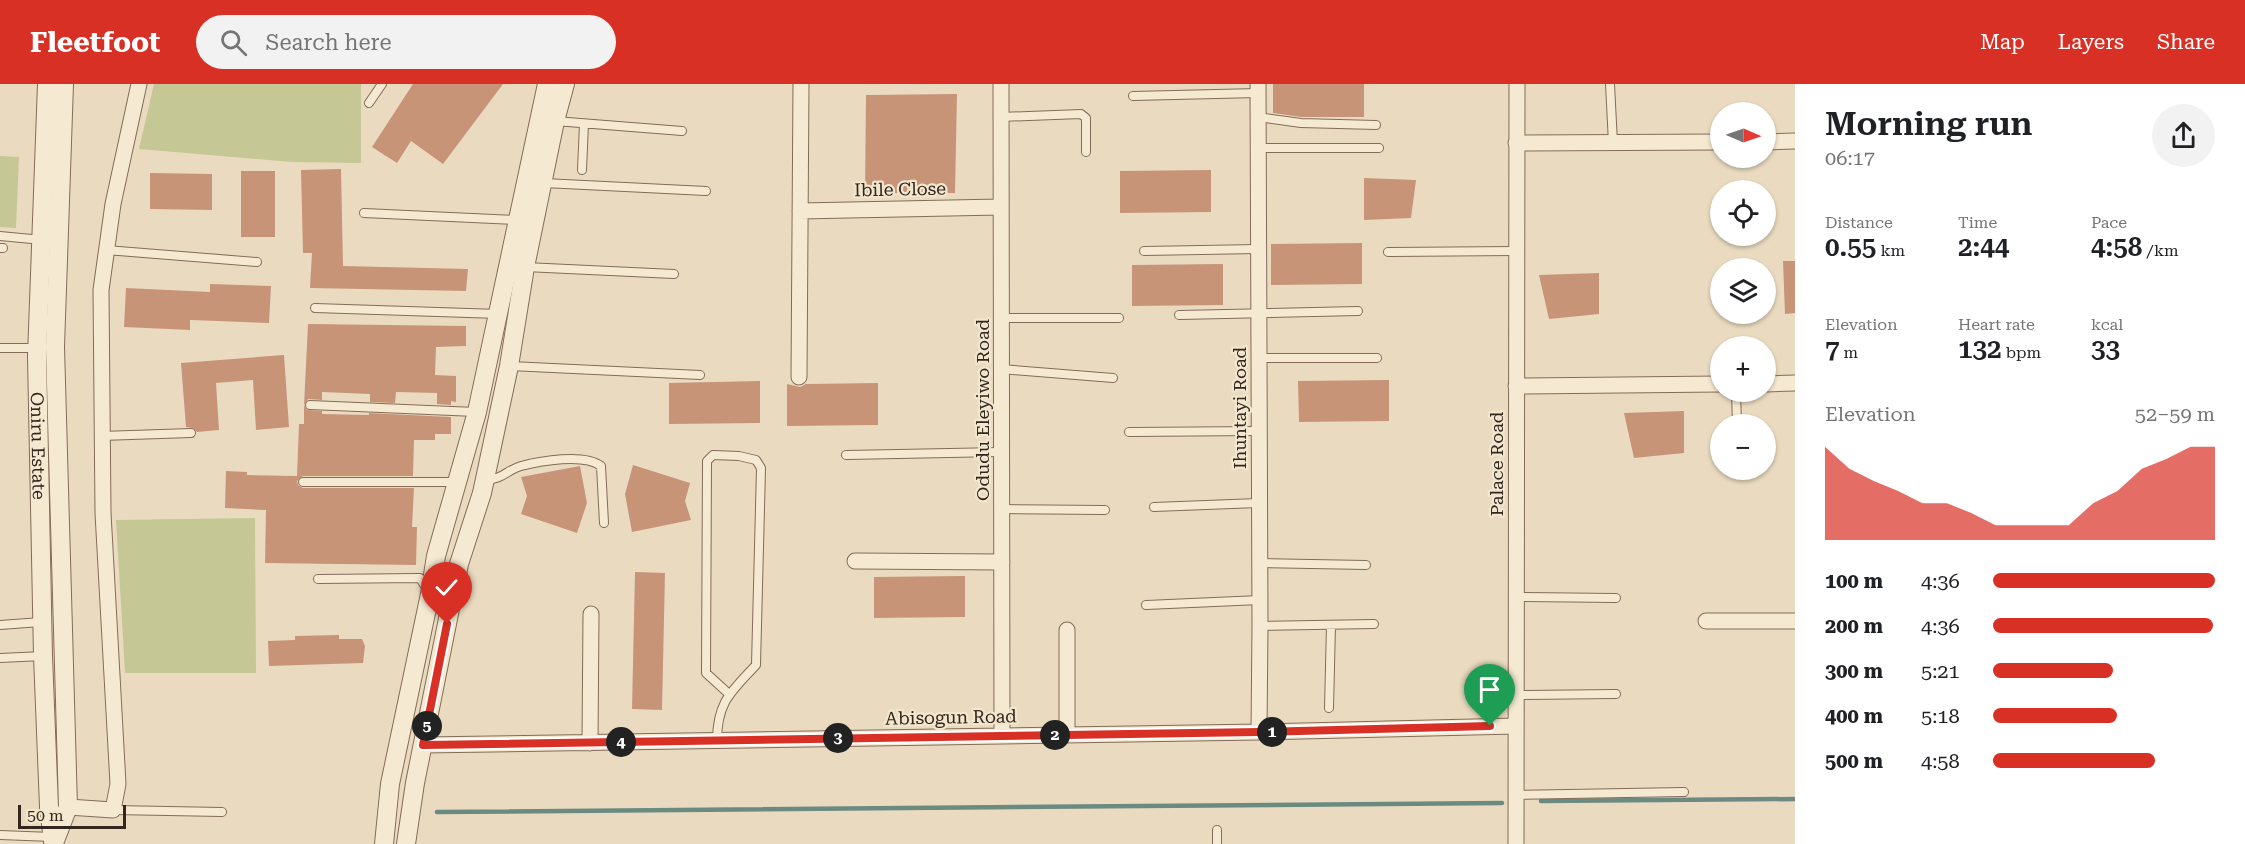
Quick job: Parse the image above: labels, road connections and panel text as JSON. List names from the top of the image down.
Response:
{
  "streets": {
    "street": [
      "Ibile Close",
      "Ihuntayi Road",
      "Odudu Eleyiwo Road",
      "Oniru Estate",
      "Palace Road",
      "Abisogun Road"
    ]
  },
  "crossings": [
    ["Ibile Close", "Odudu Eleyiwo Road"],
    ["Ihuntayi Road", "Abisogun Road"],
    ["Odudu Eleyiwo Road", "Abisogun Road"],
    ["Palace Road", "Abisogun Road"]
  ],
  "scale_bar": "50 m",
  "north": "right",
  "page": {
    "header": "Fleetfoot",
    "search": "Search here",
    "nav": ["Map", "Layers", "Share"],
    "heading": ["Morning run", "06:17"],
    "map_buttons": ["+", "−"],
    "stats": [
      ["Distance", "0.55 km"],
      ["Time", "2:44"],
      ["Pace", "4:58 /km"],
      ["Elevation", "7 m"],
      ["Heart rate", "132 bpm"],
      ["kcal", "33"]
    ],
    "chart": ["Elevation", "52–59 m"],
    "list": [
      {
        "name": "100 m",
        "note": "4:36"
      },
      {
        "name": "200 m",
        "note": "4:36"
      },
      {
        "name": "300 m",
        "note": "5:21"
      },
      {
        "name": "400 m",
        "note": "5:18"
      },
      {
        "name": "500 m",
        "note": "4:58"
      }
    ],
    "pins": [
      "5",
      "1",
      "2",
      "3",
      "4"
    ],
    "scale": "50 m"
  }
}
